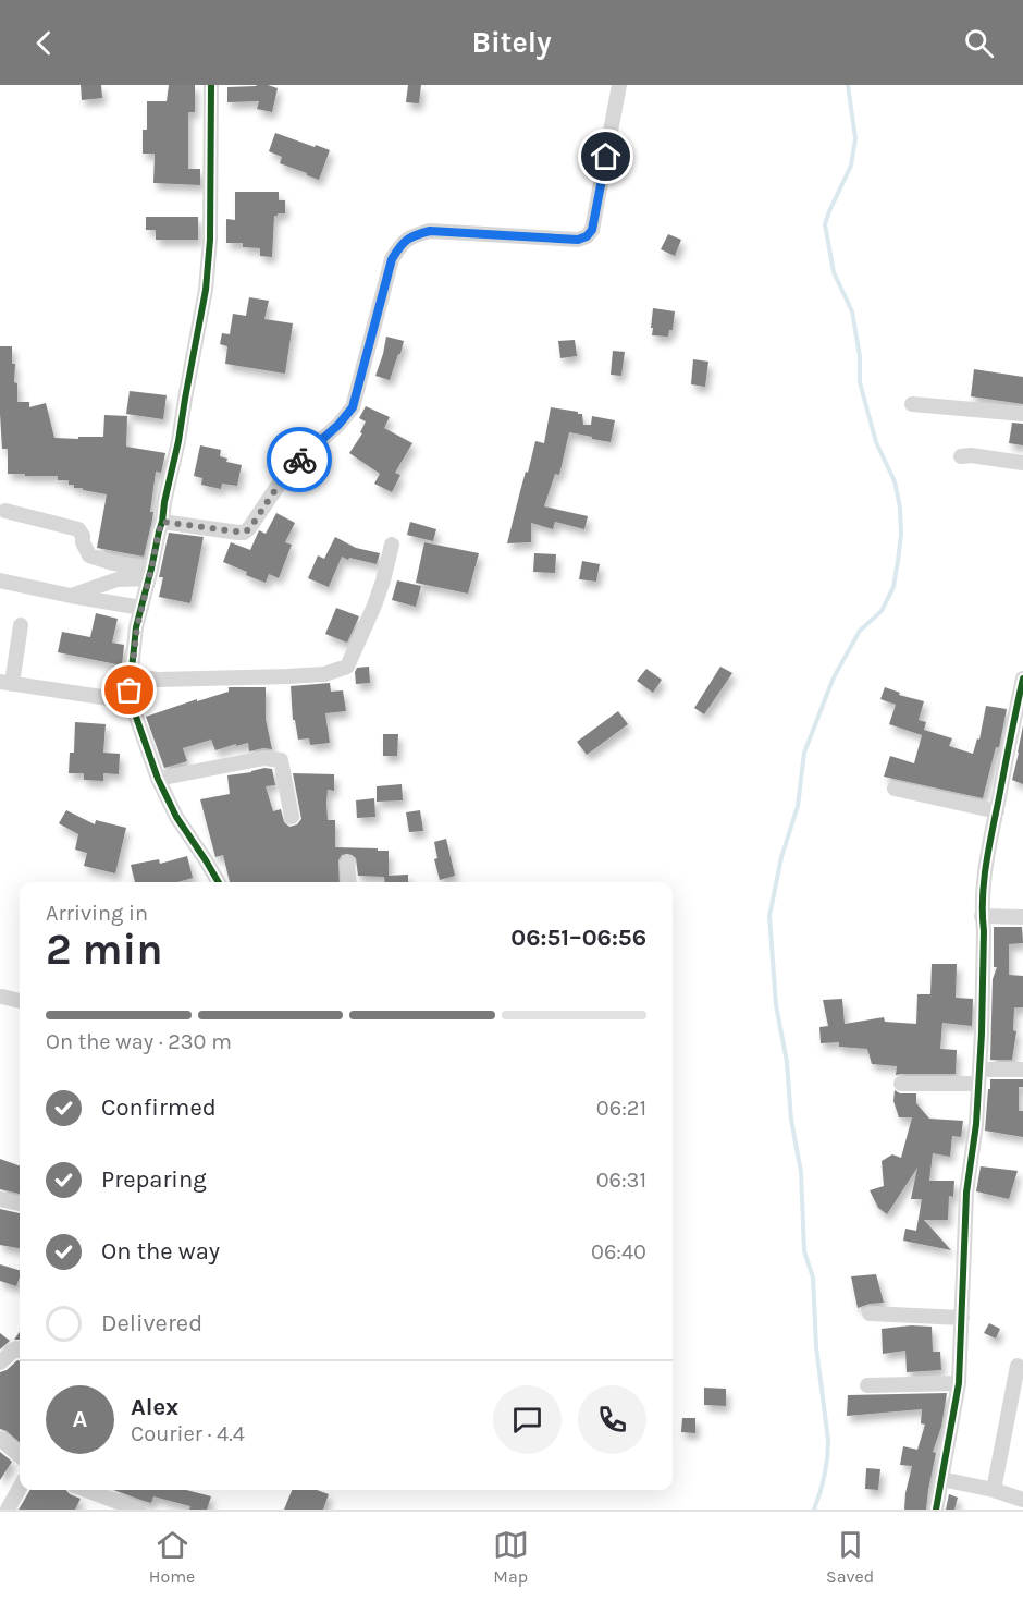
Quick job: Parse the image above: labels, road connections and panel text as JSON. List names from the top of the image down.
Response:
{
  "page": {
    "header": "Bitely",
    "heading": ["2 min", "Arriving in", "06:51–06:56"],
    "panel": ["Alex", "Courier · 4.4"],
    "bar": "On the way · 230 m",
    "list": [
      ["Confirmed", "06:21"],
      ["Preparing", "06:31"],
      ["On the way", "06:40"],
      "Delivered"
    ],
    "round": "A",
    "tabs": ["Home", "Map", "Saved"]
  }
}
